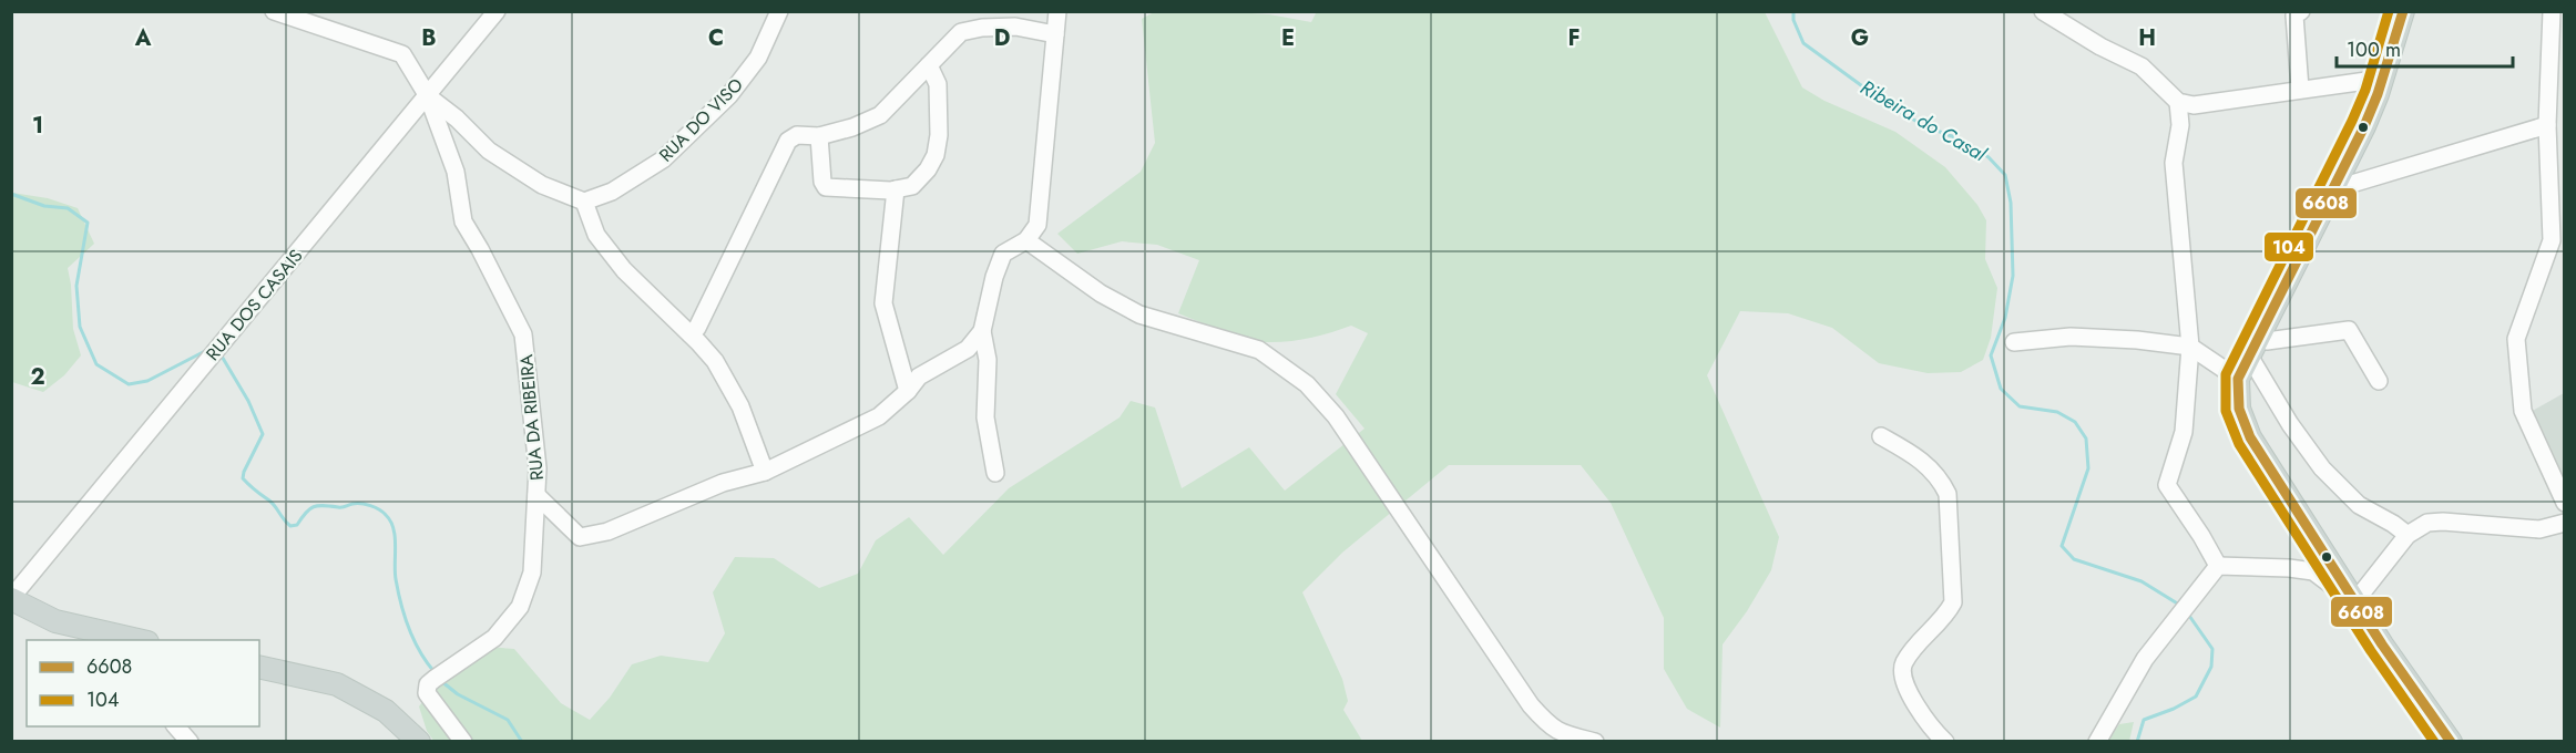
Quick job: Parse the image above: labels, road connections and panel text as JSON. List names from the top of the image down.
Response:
{
  "streets": {
    "street": ["RUA DO VISO", "RUA DOS CASAIS", "RUA DA RIBEIRA"]
  },
  "crossings": [
    ["RUA DOS CASAIS", "RUA DA RIBEIRA"]
  ],
  "water": ["Ribeira do Casal"],
  "lines": ["transit line 6608", "transit line 104"],
  "legend": ["6608", "104"],
  "scale_bar": "100 m",
  "grid": {
    "columns": [
      "A",
      "B",
      "C",
      "D",
      "E",
      "F",
      "G",
      "H"
    ],
    "rows": ["1", "2"]
  }
}
